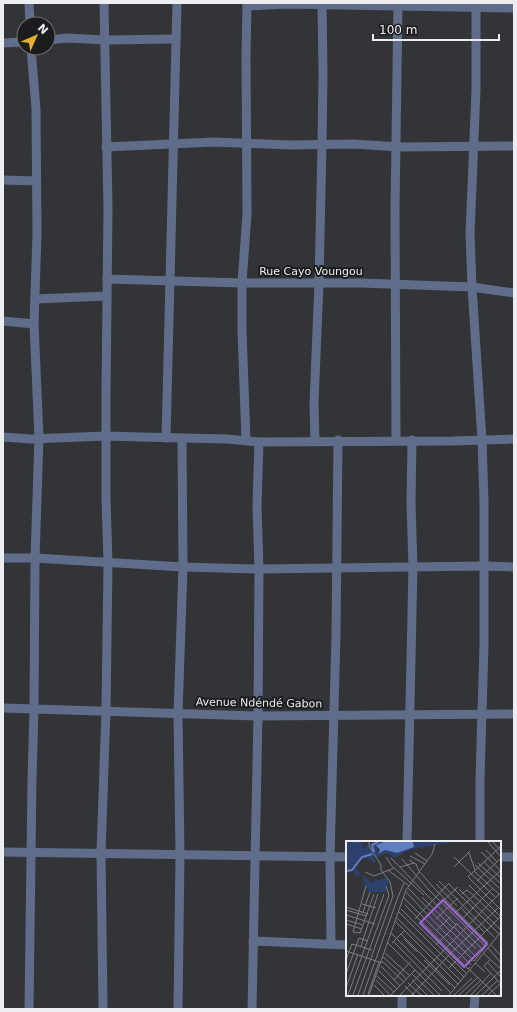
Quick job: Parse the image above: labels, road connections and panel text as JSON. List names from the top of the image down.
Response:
{
  "streets": {
    "street": ["Rue Cayo Voungou", "Avenue Ndéndé Gabon"]
  },
  "scale_bar": "100 m",
  "north": "top right"
}
